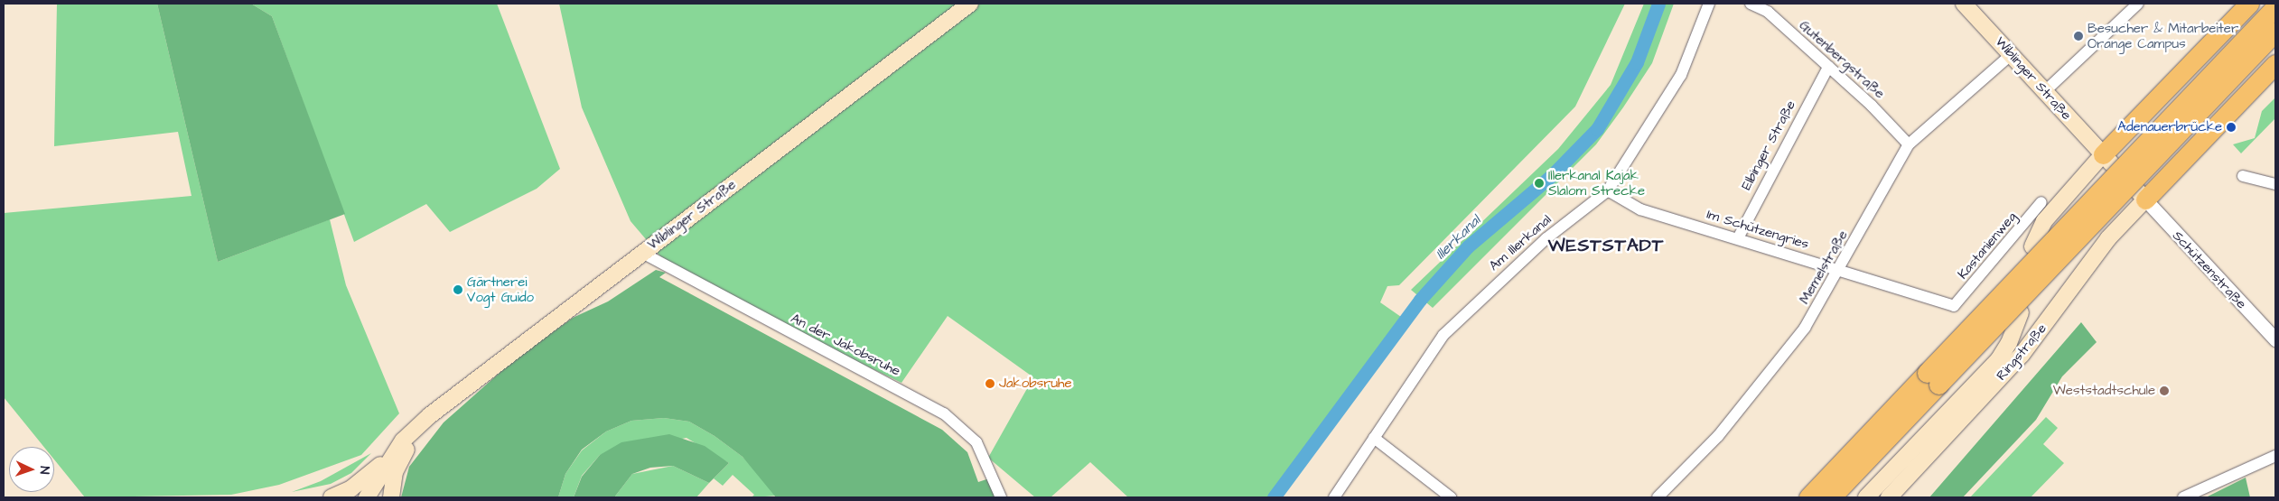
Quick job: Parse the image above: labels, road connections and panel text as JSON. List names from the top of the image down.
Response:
{
  "streets": {
    "main road": ["Wiblinger Straße", "Ringstraße"],
    "street": [
      "Gutenbergstraße",
      "Elbinger Straße",
      "Im Schützengries",
      "Am Illerkanal",
      "Kastanienweg",
      "Memelstraße",
      "Schützenstraße",
      "An der Jakobsruhe"
    ]
  },
  "crossings": [
    ["Gutenbergstraße", "Elbinger Straße"],
    ["Gutenbergstraße", "Memelstraße"],
    ["Wiblinger Straße", "Memelstraße"],
    ["Wiblinger Straße", "An der Jakobsruhe"],
    ["Elbinger Straße", "Im Schützengries"],
    ["Im Schützengries", "Am Illerkanal"],
    ["Im Schützengries", "Kastanienweg"],
    ["Im Schützengries", "Memelstraße"],
    ["Schützenstraße", "Ringstraße"]
  ],
  "districts": ["WESTSTADT"],
  "water": ["Illerkanal"],
  "places": [
    "Besucher & Mitarbeiter Orange Campus",
    "Adenauerbrücke",
    "Illerkanal Kajak Slalom Strecke",
    "Gärtnerei Vogt Guido",
    "Jakobsruhe",
    "Weststadtschule"
  ],
  "north": "right"
}
